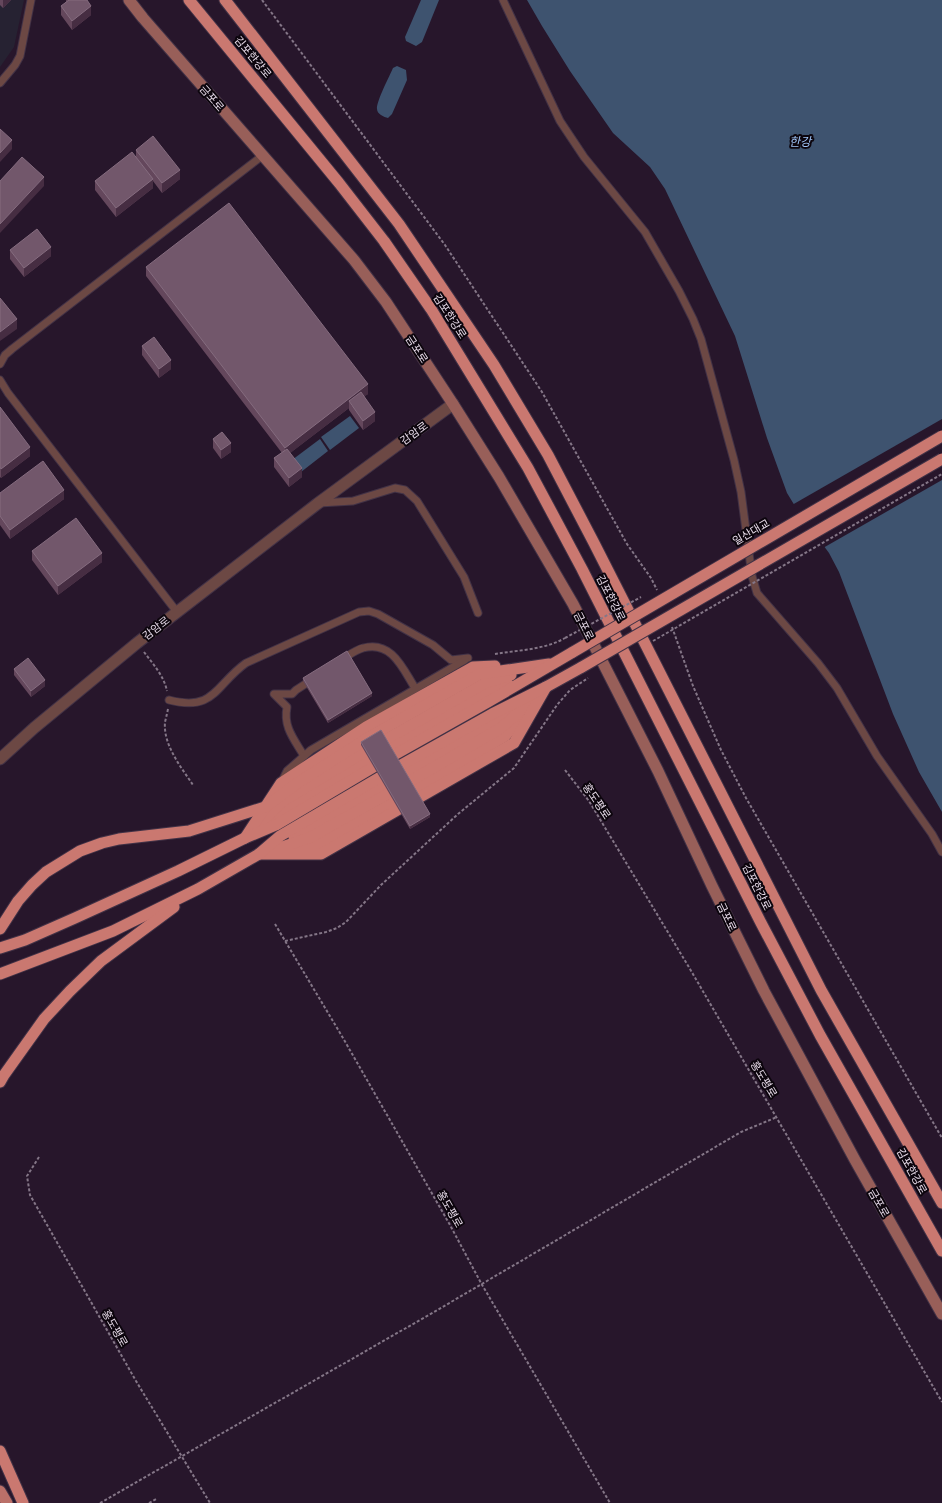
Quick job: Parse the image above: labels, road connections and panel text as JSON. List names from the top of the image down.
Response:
{
  "streets": {
    "highway": ["김포한강로", "일산대교"],
    "main road": ["금포로"],
    "street": ["감암로"],
    "path": ["홍도평로"]
  },
  "crossings": [
    ["금포로", "감암로"]
  ],
  "water": ["한강"]
}
